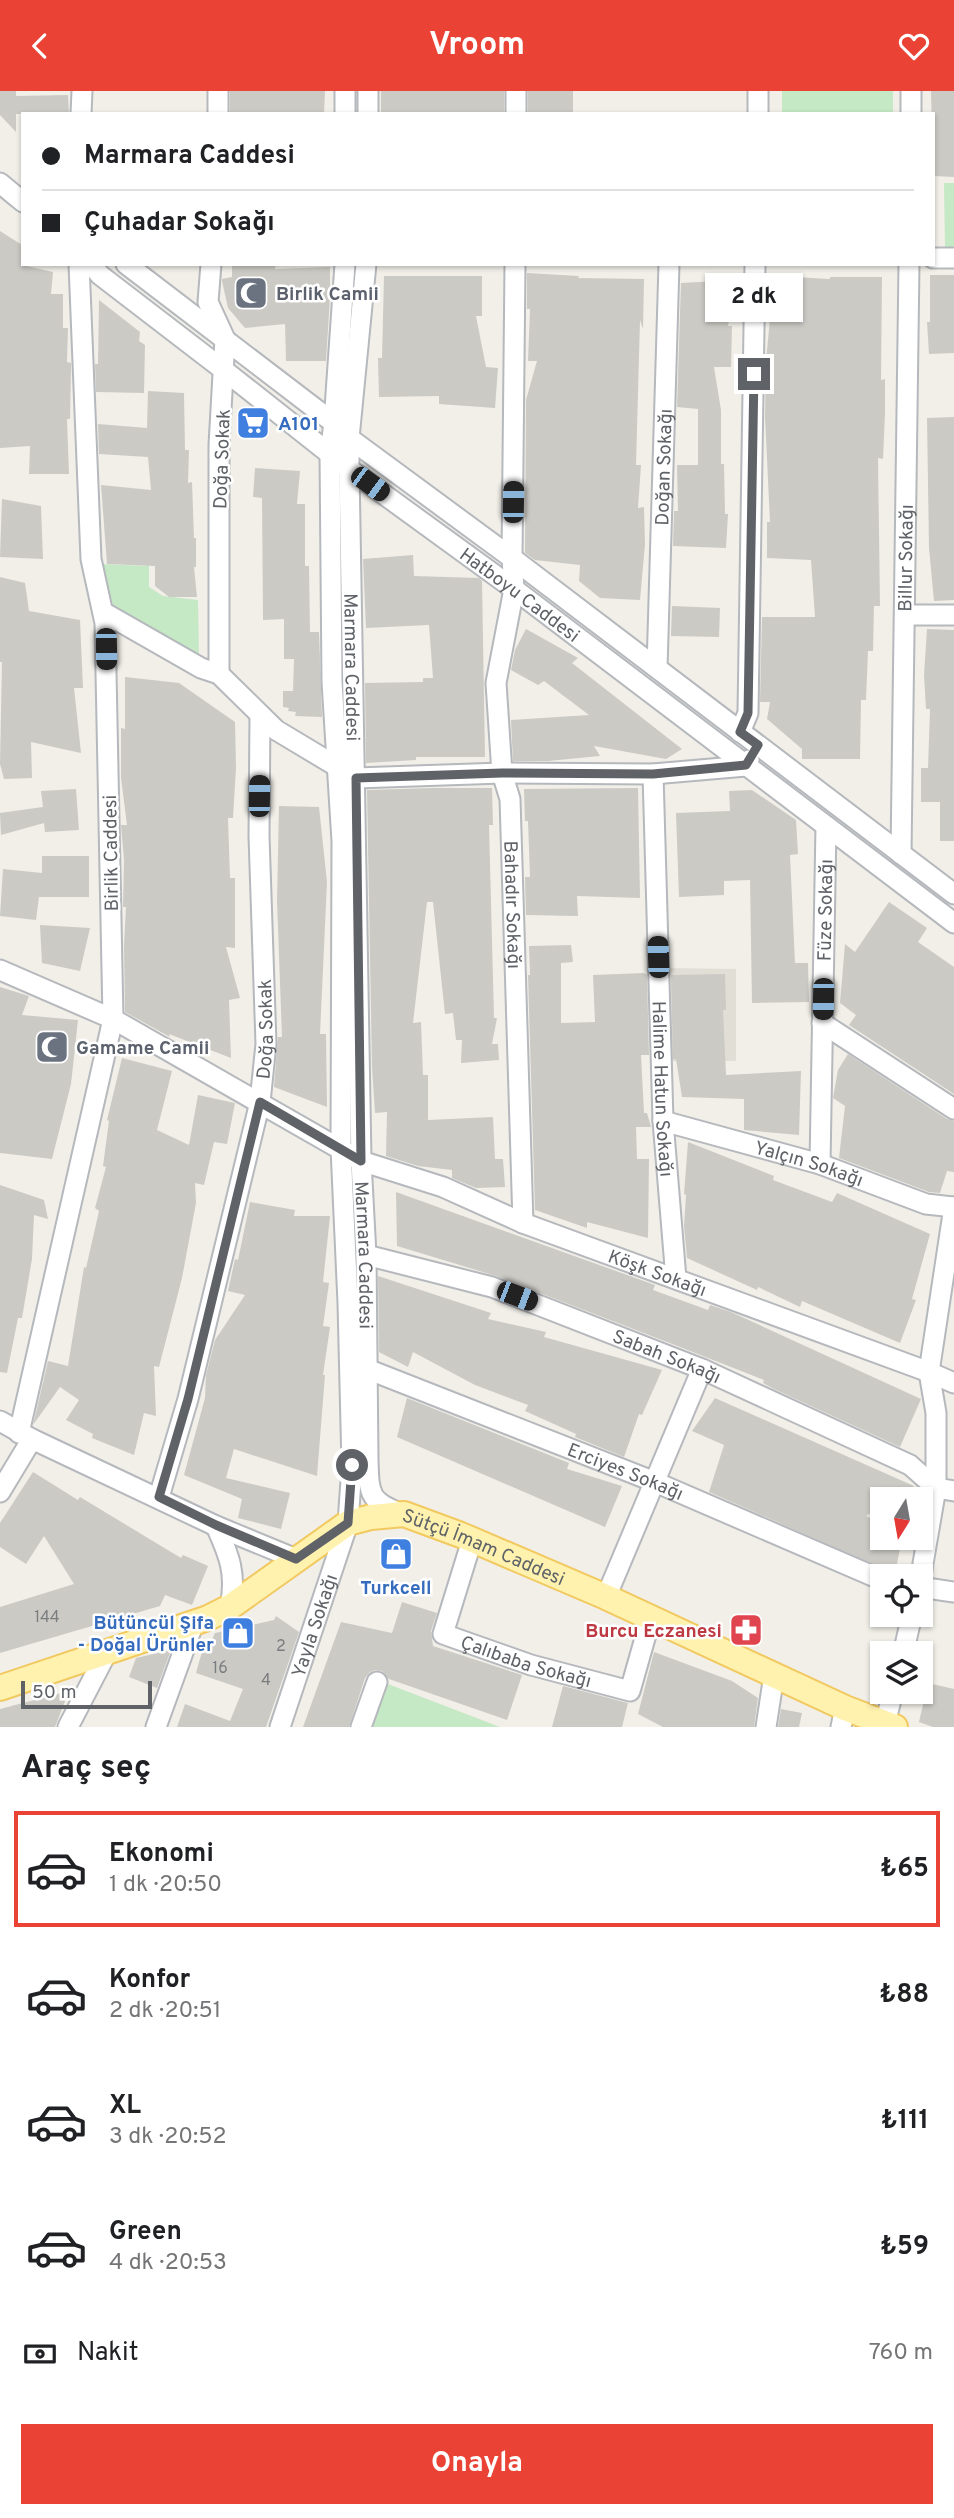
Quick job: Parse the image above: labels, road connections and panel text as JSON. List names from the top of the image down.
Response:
{
  "streets": {
    "main road": ["Sütçü İmam Caddesi"],
    "street": [
      "Doğa Sokak",
      "Doğan Sokağı",
      "Billur Sokağı",
      "Hatboyu Caddesi",
      "Marmara Caddesi",
      "Birlik Caddesi",
      "Bahadır Sokağı",
      "Füze Sokağı",
      "Halime Hatun Sokağı",
      "Yalçın Sokağı",
      "Köşk Sokağı",
      "Sabah Sokağı",
      "Erciyes Sokağı",
      "Yayla Sokağı",
      "Çalıbaba Sokağı"
    ]
  },
  "crossings": [
    ["Doğa Sokak", "Hatboyu Caddesi"],
    ["Doğa Sokak", "Köşk Sokağı"],
    ["Doğan Sokağı", "Hatboyu Caddesi"],
    ["Billur Sokağı", "Hatboyu Caddesi"],
    ["Hatboyu Caddesi", "Marmara Caddesi"],
    ["Hatboyu Caddesi", "Bahadır Sokağı"],
    ["Hatboyu Caddesi", "Füze Sokağı"],
    ["Marmara Caddesi", "Köşk Sokağı"],
    ["Marmara Caddesi", "Sabah Sokağı"],
    ["Marmara Caddesi", "Erciyes Sokağı"],
    ["Marmara Caddesi", "Sütçü İmam Caddesi"],
    ["Marmara Caddesi", "Yayla Sokağı"],
    ["Birlik Caddesi", "Köşk Sokağı"],
    ["Bahadır Sokağı", "Köşk Sokağı"],
    ["Füze Sokağı", "Yalçın Sokağı"],
    ["Halime Hatun Sokağı", "Yalçın Sokağı"],
    ["Halime Hatun Sokağı", "Köşk Sokağı"],
    ["Sütçü İmam Caddesi", "Yayla Sokağı"],
    ["Sütçü İmam Caddesi", "Çalıbaba Sokağı"]
  ],
  "places": {
    "mosque": ["Birlik Camii", "Gamame Camii"],
    "supermarket": ["A101"],
    "shop": ["Turkcell", "Bütüncül Şifa - Doğal Ürünler"],
    "pharmacy": ["Burcu Eczanesi"]
  },
  "house_numbers": [
    "144",
    "2",
    "16",
    "4"
  ],
  "scale_bar": "50 m",
  "north": "bottom",
  "page": {
    "header": "Vroom",
    "banner": ["Marmara Caddesi", "Çuhadar Sokağı"],
    "bubble": "2 dk",
    "scale": "50 m",
    "heading": "Araç seç",
    "list": [
      {
        "name": "Ekonomi",
        "note": "1 dk · 20:50",
        "value": "₺65"
      },
      {
        "name": "Konfor",
        "note": "2 dk · 20:51",
        "value": "₺88"
      },
      {
        "name": "XL",
        "note": "3 dk · 20:52",
        "value": "₺111"
      },
      {
        "name": "Green",
        "note": "4 dk · 20:53",
        "value": "₺59"
      }
    ],
    "pay": ["Nakit", "760 m"],
    "buttons": "Onayla"
  }
}
